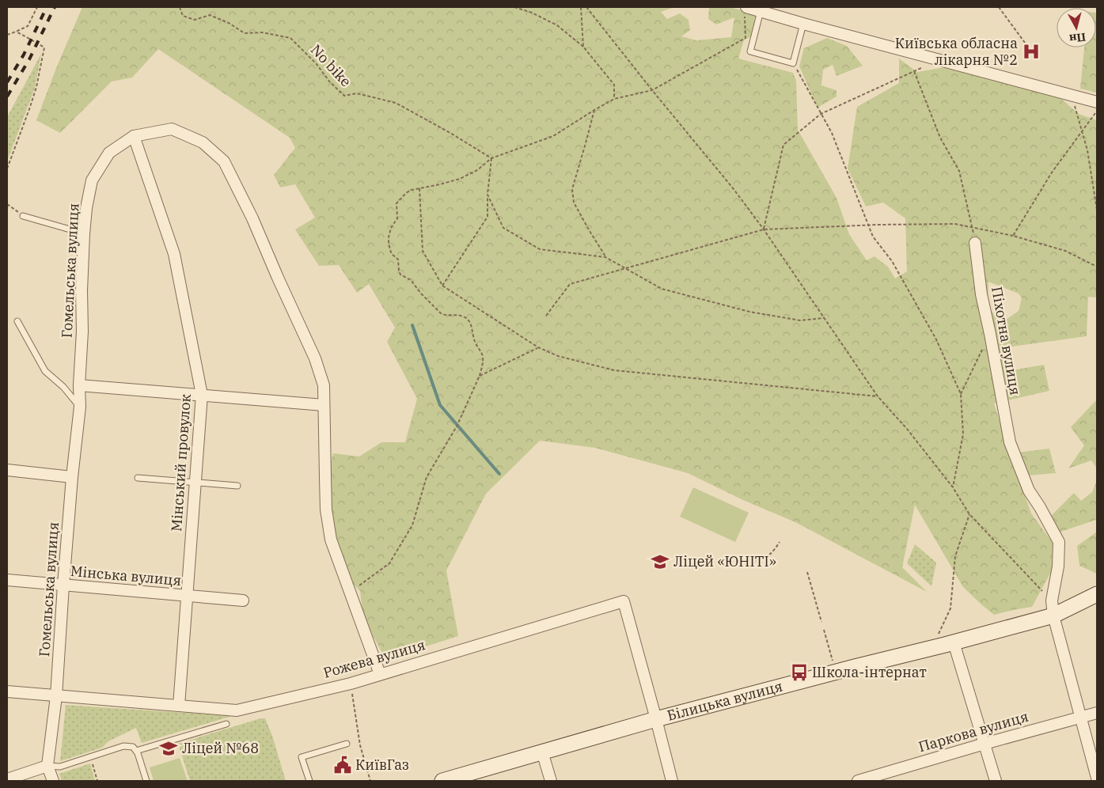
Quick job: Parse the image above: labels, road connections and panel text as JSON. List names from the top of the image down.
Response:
{
  "streets": {
    "main road": ["Білицька вулиця"],
    "street": [
      "Гомельська вулиця",
      "Піхотна вулиця",
      "Мінський провулок",
      "Мінська вулиця",
      "Рожева вулиця",
      "Паркова вулиця"
    ],
    "path": ["No bike"]
  },
  "crossings": [
    ["Гомельська вулиця", "Мінський провулок"],
    ["Гомельська вулиця", "Мінська вулиця"],
    ["Гомельська вулиця", "Рожева вулиця"],
    ["Піхотна вулиця", "Білицька вулиця"],
    ["Мінський провулок", "Мінська вулиця"],
    ["Мінський провулок", "Рожева вулиця"],
    ["Рожева вулиця", "Білицька вулиця"]
  ],
  "places": {
    "hospital": ["Київська обласна лікарня №2"],
    "school or university": ["Ліцей «ЮНІТІ»", "Ліцей №68"],
    "bus stop": ["Школа-інтернат"],
    "public building": ["КиївГаз"]
  },
  "north": "bottom"
}
